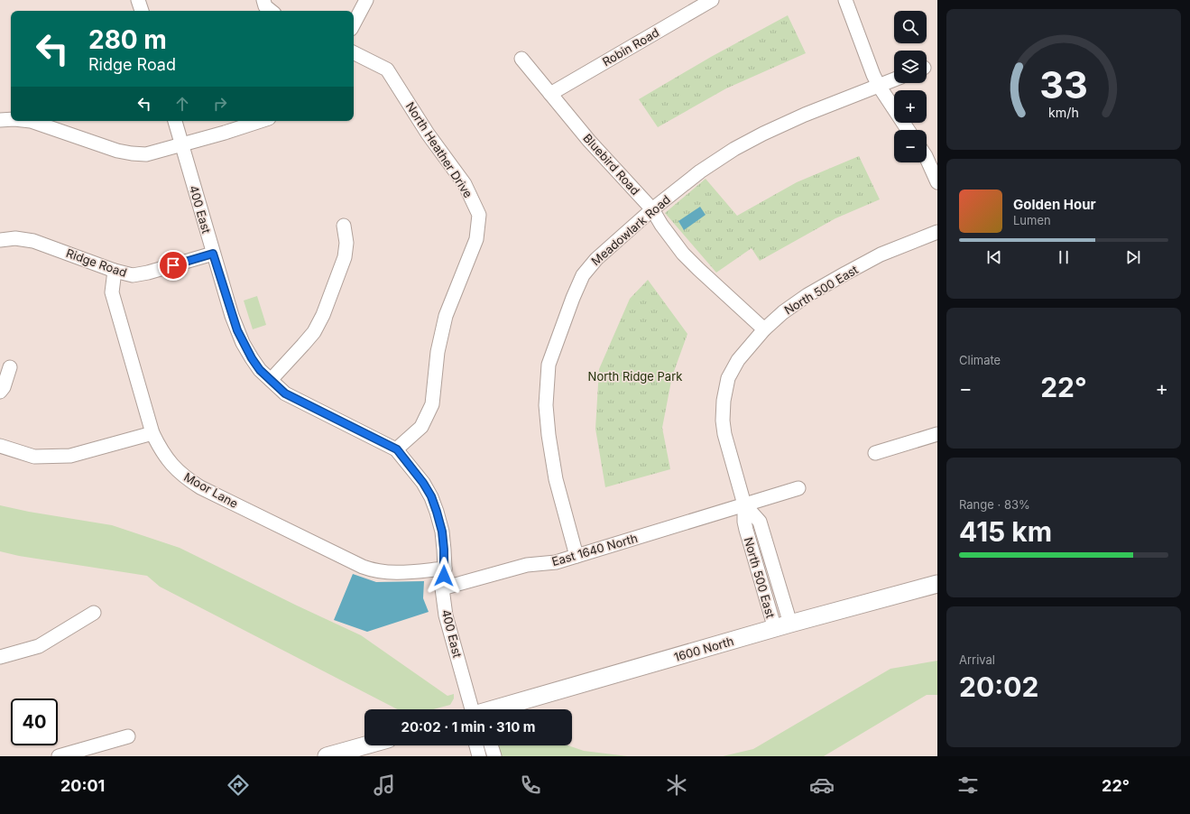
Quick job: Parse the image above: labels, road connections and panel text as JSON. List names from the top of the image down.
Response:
{
  "streets": {
    "main road": ["1600 North"],
    "street": [
      "Robin Road",
      "North Heather Drive",
      "Bluebird Road",
      "400 East",
      "Meadowlark Road",
      "Ridge Road",
      "North 500 East",
      "Moor Lane",
      "East 1640 North"
    ]
  },
  "crossings": [
    ["Robin Road", "Bluebird Road"],
    ["North Heather Drive", "400 East"],
    ["Bluebird Road", "Meadowlark Road"],
    ["Bluebird Road", "North 500 East"],
    ["400 East", "Ridge Road"],
    ["400 East", "Moor Lane"],
    ["400 East", "East 1640 North"],
    ["Meadowlark Road", "East 1640 North"],
    ["Ridge Road", "Moor Lane"],
    ["North 500 East", "East 1640 North"],
    ["North 500 East", "1600 North"]
  ],
  "parks": ["North Ridge Park"],
  "page": {
    "map_buttons": ["+", "−"],
    "turn": ["280 m", "Ridge Road"],
    "song": ["Golden Hour", "Lumen"],
    "tile": [
      "Climate",
      ["Range · 83%", "415 km"],
      ["Arrival", "20:02"]
    ],
    "heat": ["−", "22°", "+"],
    "limit": "40",
    "trip": "20:02 · 1 min · 310 m",
    "tabs": ["20:01", "22°"],
    "gauge": ["33", "km/h"]
  }
}
